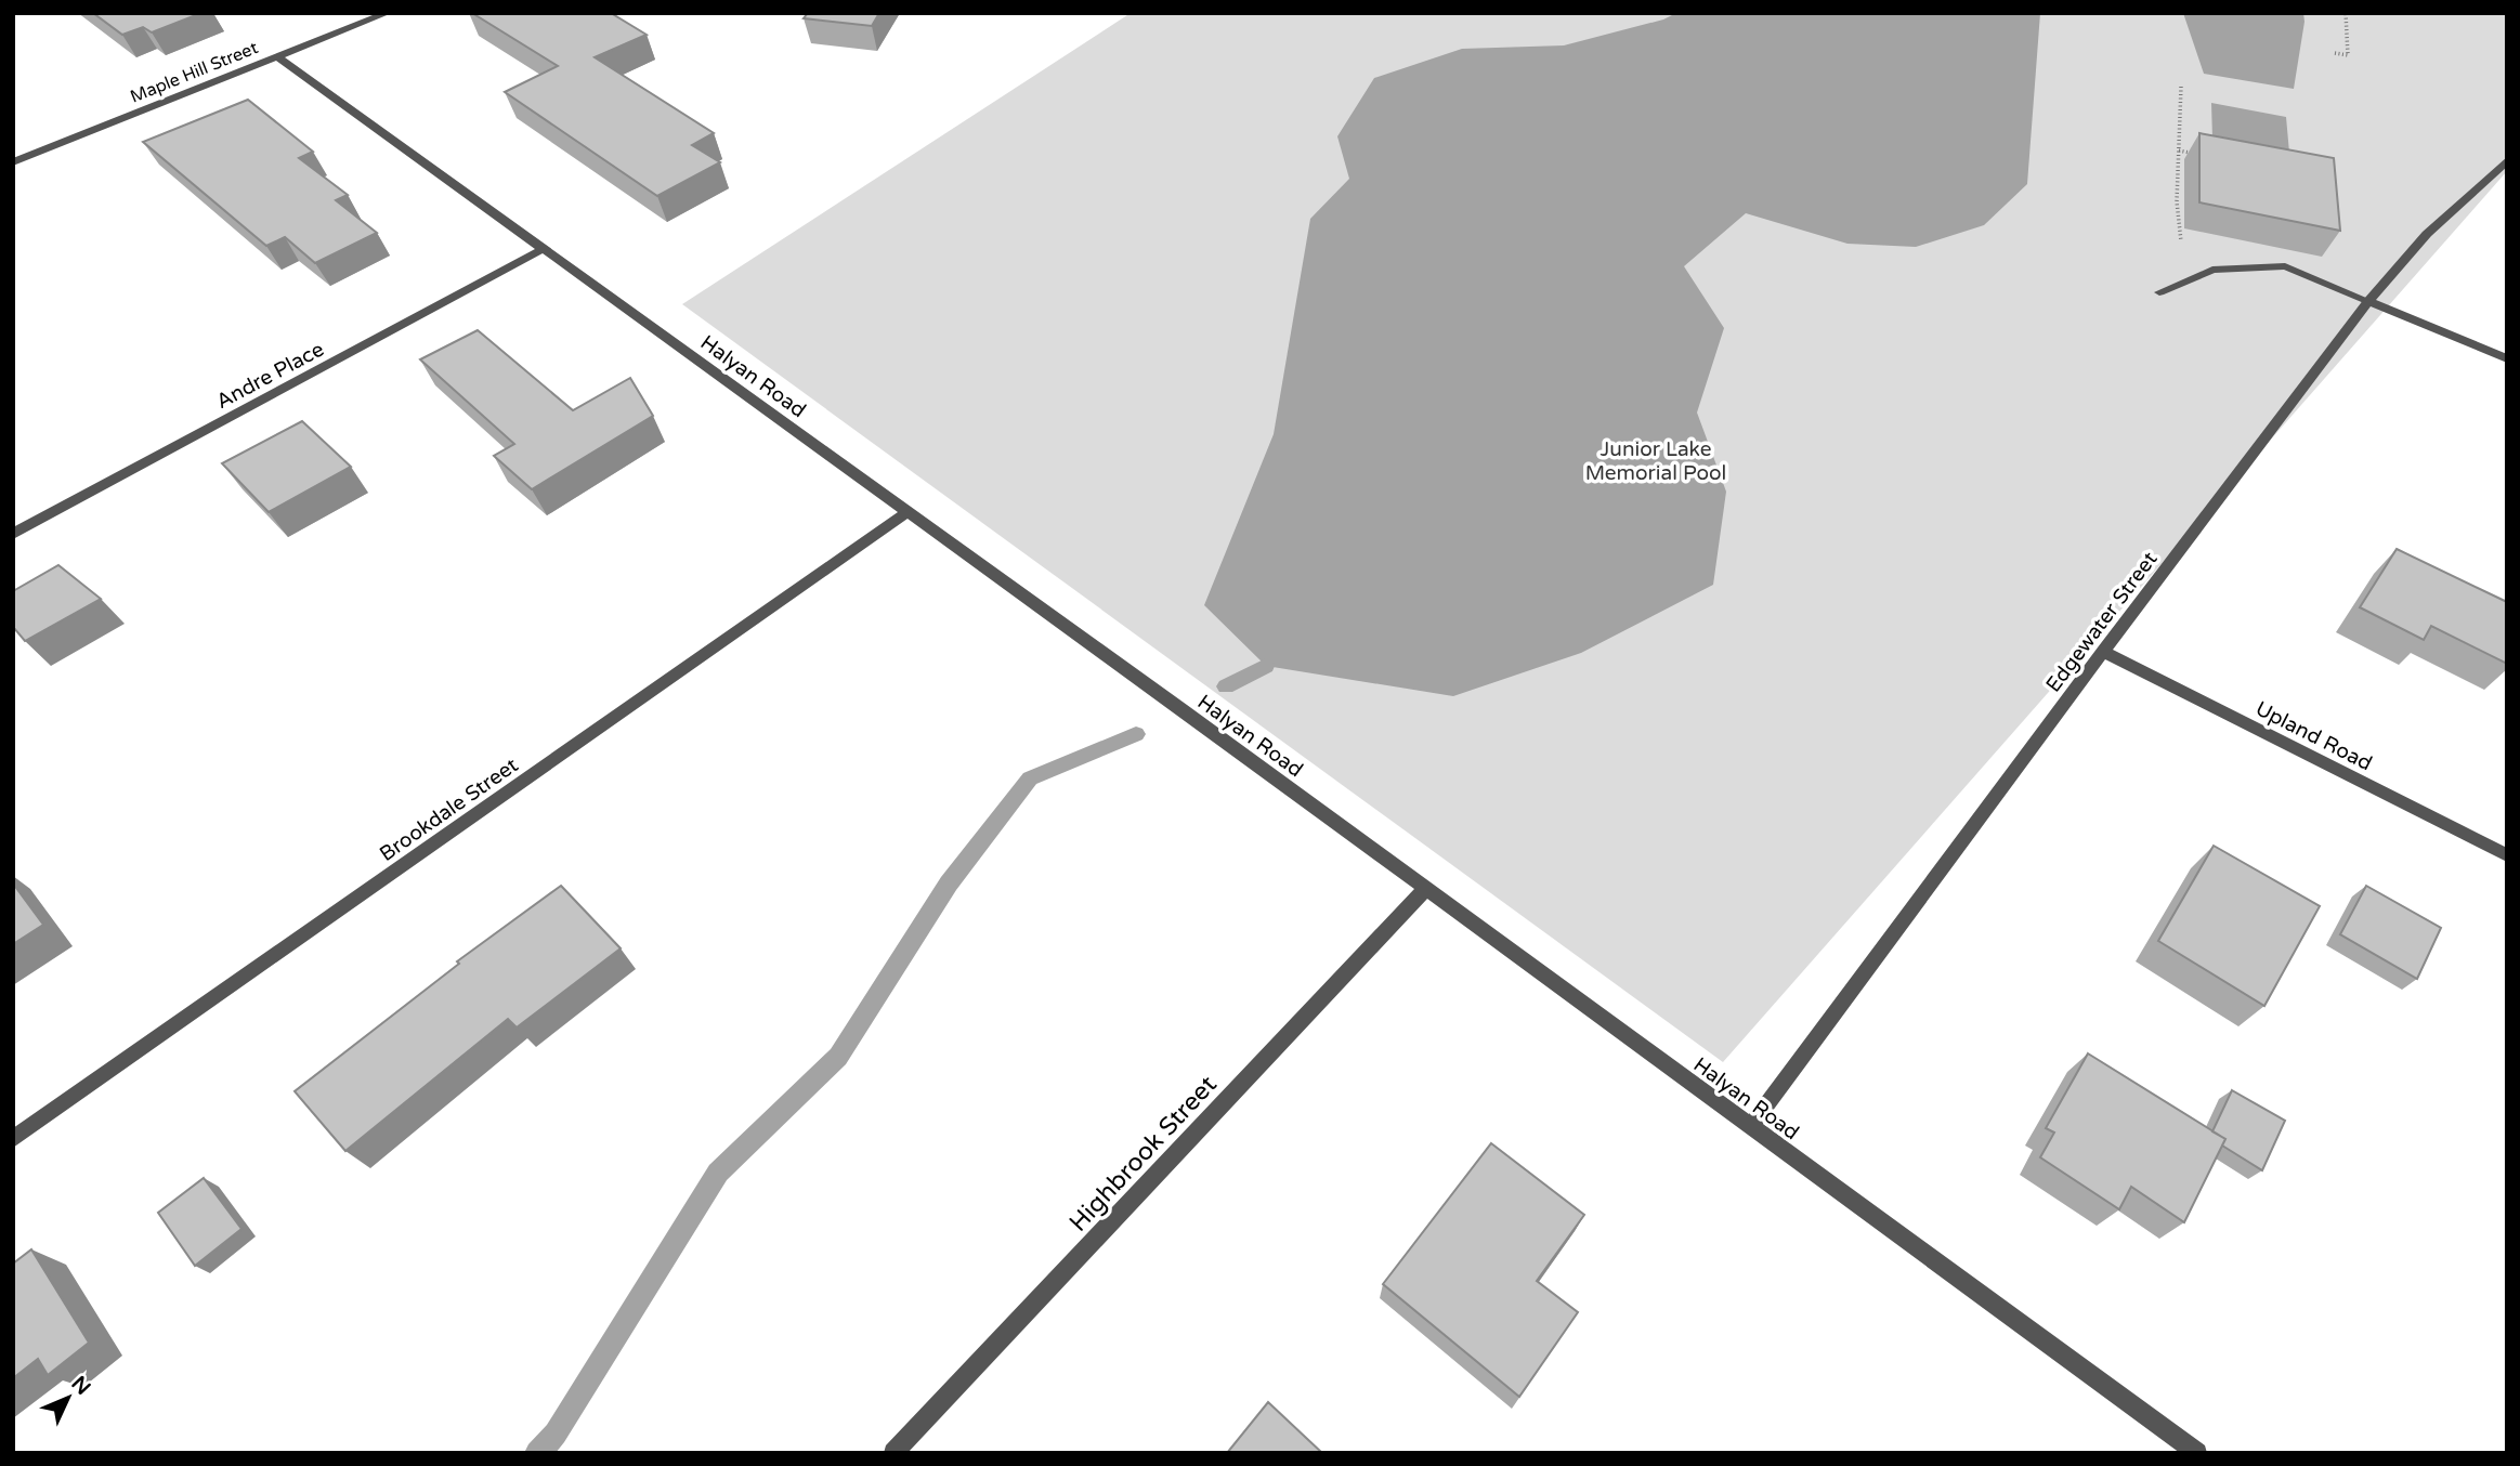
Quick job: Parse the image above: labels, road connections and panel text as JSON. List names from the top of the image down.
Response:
{
  "streets": {
    "street": [
      "Maple Hill Street",
      "Andre Place",
      "Halyan Road",
      "Edgewater Street",
      "Upland Road",
      "Brookdale Street",
      "Highbrook Street"
    ]
  },
  "crossings": [
    ["Maple Hill Street", "Halyan Road"],
    ["Andre Place", "Halyan Road"],
    ["Halyan Road", "Edgewater Street"],
    ["Halyan Road", "Brookdale Street"],
    ["Halyan Road", "Highbrook Street"],
    ["Edgewater Street", "Upland Road"]
  ],
  "parks": ["Junior Lake Memorial Pool"],
  "north": "top right"
}
